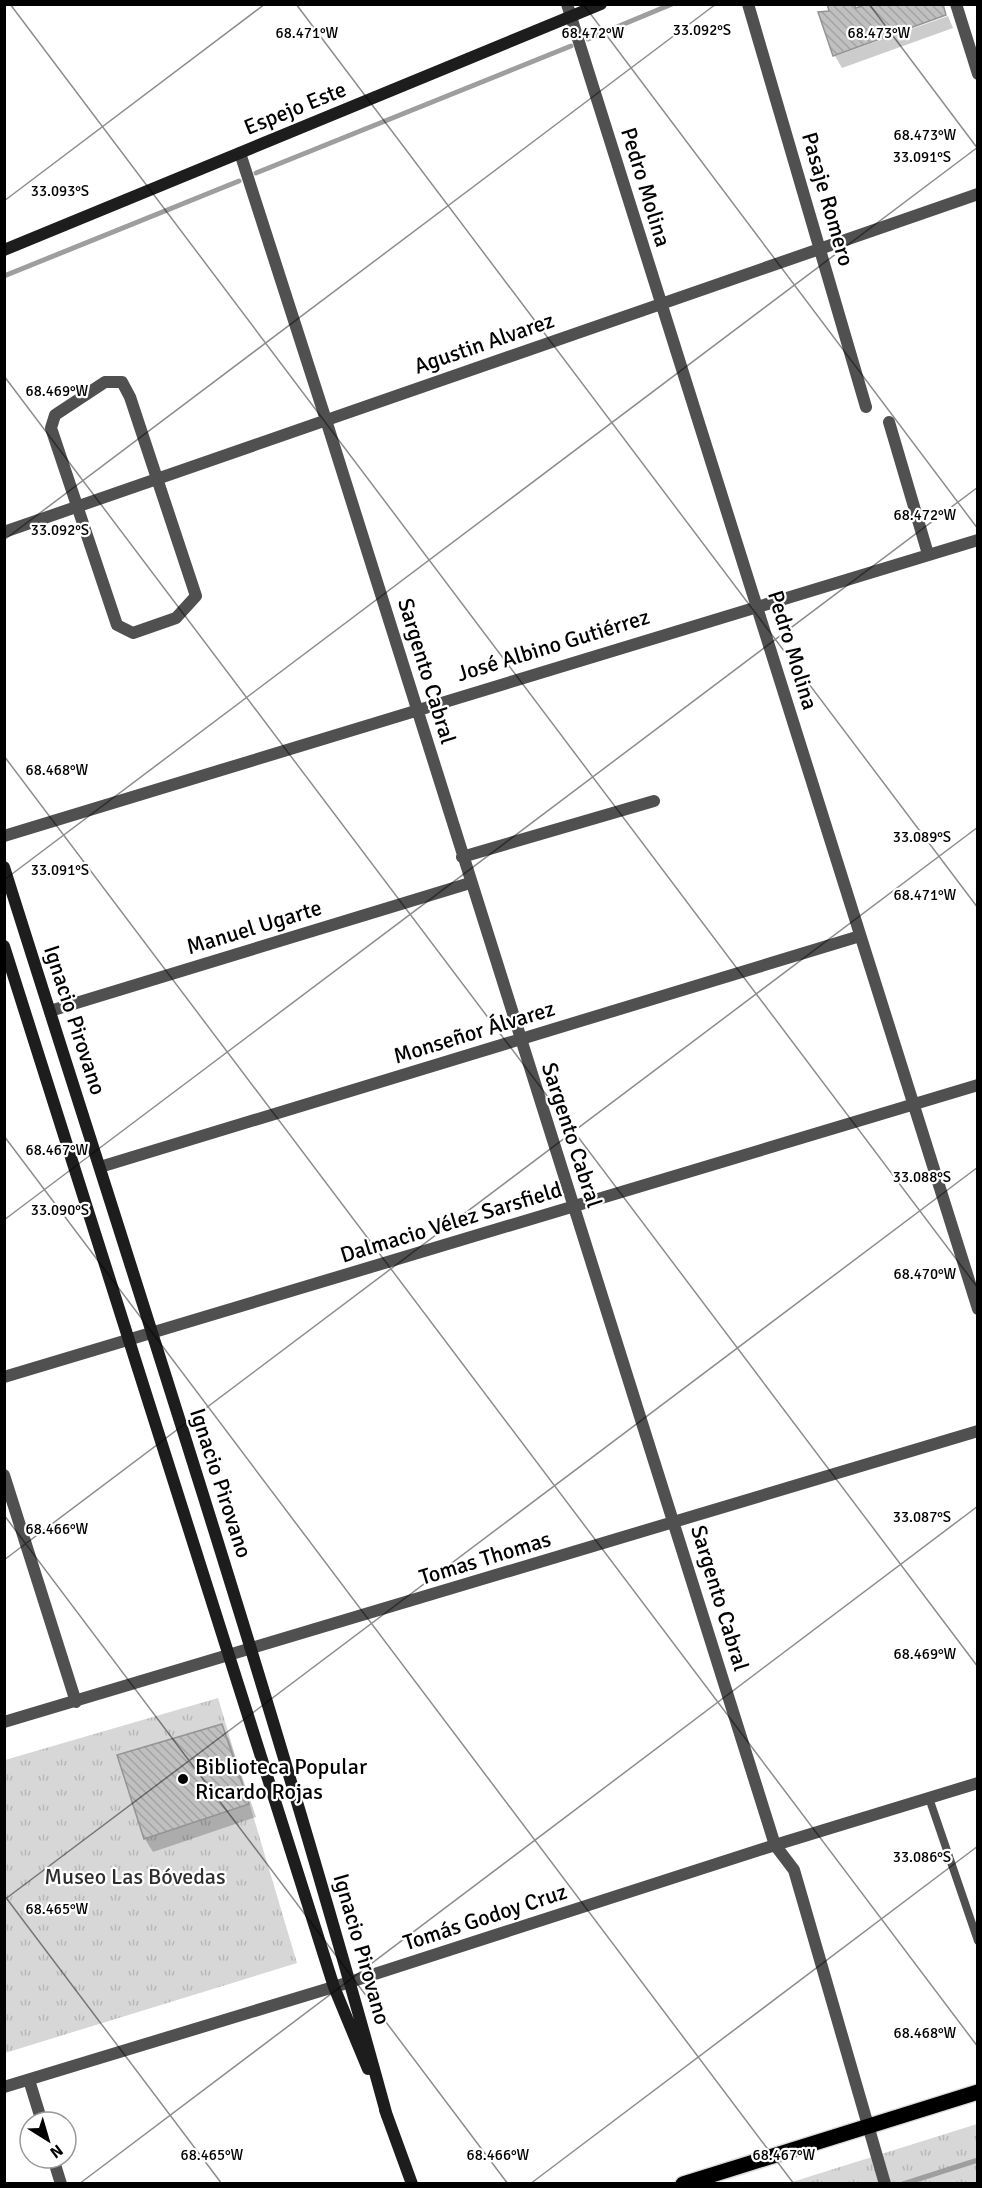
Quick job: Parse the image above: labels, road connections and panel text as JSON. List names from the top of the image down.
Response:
{
  "streets": {
    "street": [
      "Espejo Este",
      "Pedro Molina",
      "Pasaje Romero",
      "Agustin Alvarez",
      "José Albino Gutiérrez",
      "Sargento Cabral",
      "Manuel Ugarte",
      "Ignacio Pirovano",
      "Monseñor Álvarez",
      "Dalmacio Vélez Sarsfield",
      "Tomas Thomas",
      "Tomás Godoy Cruz"
    ]
  },
  "crossings": [
    ["Espejo Este", "Pedro Molina"],
    ["Espejo Este", "Sargento Cabral"],
    ["Pedro Molina", "Agustin Alvarez"],
    ["Pedro Molina", "José Albino Gutiérrez"],
    ["Pedro Molina", "Monseñor Álvarez"],
    ["Pedro Molina", "Dalmacio Vélez Sarsfield"],
    ["Pasaje Romero", "Agustin Alvarez"],
    ["Agustin Alvarez", "Sargento Cabral"],
    ["José Albino Gutiérrez", "Sargento Cabral"],
    ["Sargento Cabral", "Manuel Ugarte"],
    ["Sargento Cabral", "Monseñor Álvarez"],
    ["Sargento Cabral", "Dalmacio Vélez Sarsfield"],
    ["Sargento Cabral", "Tomas Thomas"],
    ["Sargento Cabral", "Tomás Godoy Cruz"],
    ["Manuel Ugarte", "Ignacio Pirovano"],
    ["Ignacio Pirovano", "Monseñor Álvarez"],
    ["Ignacio Pirovano", "Dalmacio Vélez Sarsfield"],
    ["Ignacio Pirovano", "Tomas Thomas"],
    ["Ignacio Pirovano", "Tomás Godoy Cruz"]
  ],
  "parks": ["Museo Las Bóvedas"],
  "places": ["Biblioteca Popular Ricardo Rojas"],
  "north": "bottom right",
  "coordinates": [
    "33.092°S",
    "68.471°W",
    "68.472°W",
    "68.473°W",
    "33.091°S",
    "33.093°S",
    "68.469°W",
    "68.468°W",
    "33.089°S",
    "68.467°W",
    "33.088°S",
    "33.090°S",
    "68.470°W",
    "33.087°S",
    "68.466°W",
    "33.086°S",
    "68.465°W"
  ]
}
